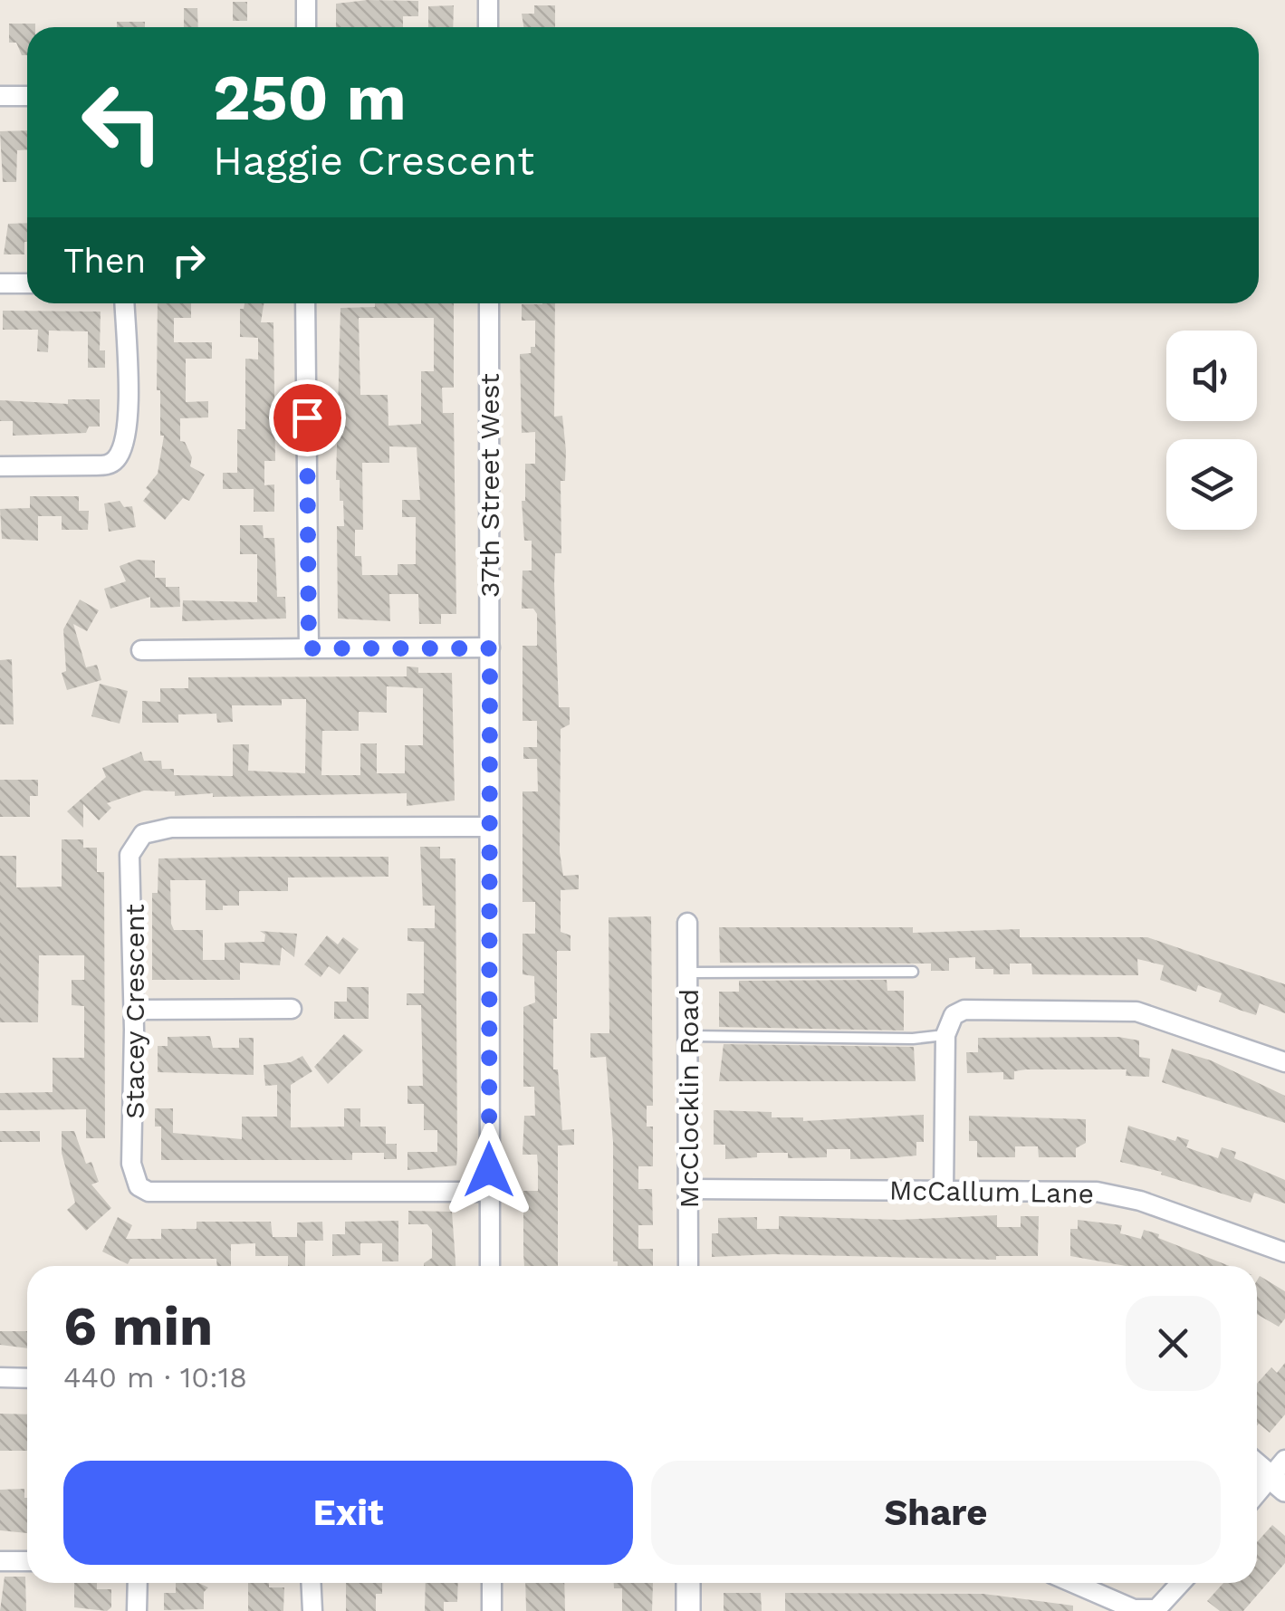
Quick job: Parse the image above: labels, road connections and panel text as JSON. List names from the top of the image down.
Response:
{
  "streets": {
    "street": [
      "37th Street West",
      "Stacey Crescent",
      "McClocklin Road",
      "McCallum Lane"
    ]
  },
  "crossings": [
    ["37th Street West", "Stacey Crescent"],
    ["McClocklin Road", "McCallum Lane"]
  ],
  "page": {
    "turn": ["250 m", "Haggie Crescent"],
    "then": "Then",
    "heading": ["6 min", "440 m · 10:18"],
    "buttons": ["Exit", "Share"]
  }
}
